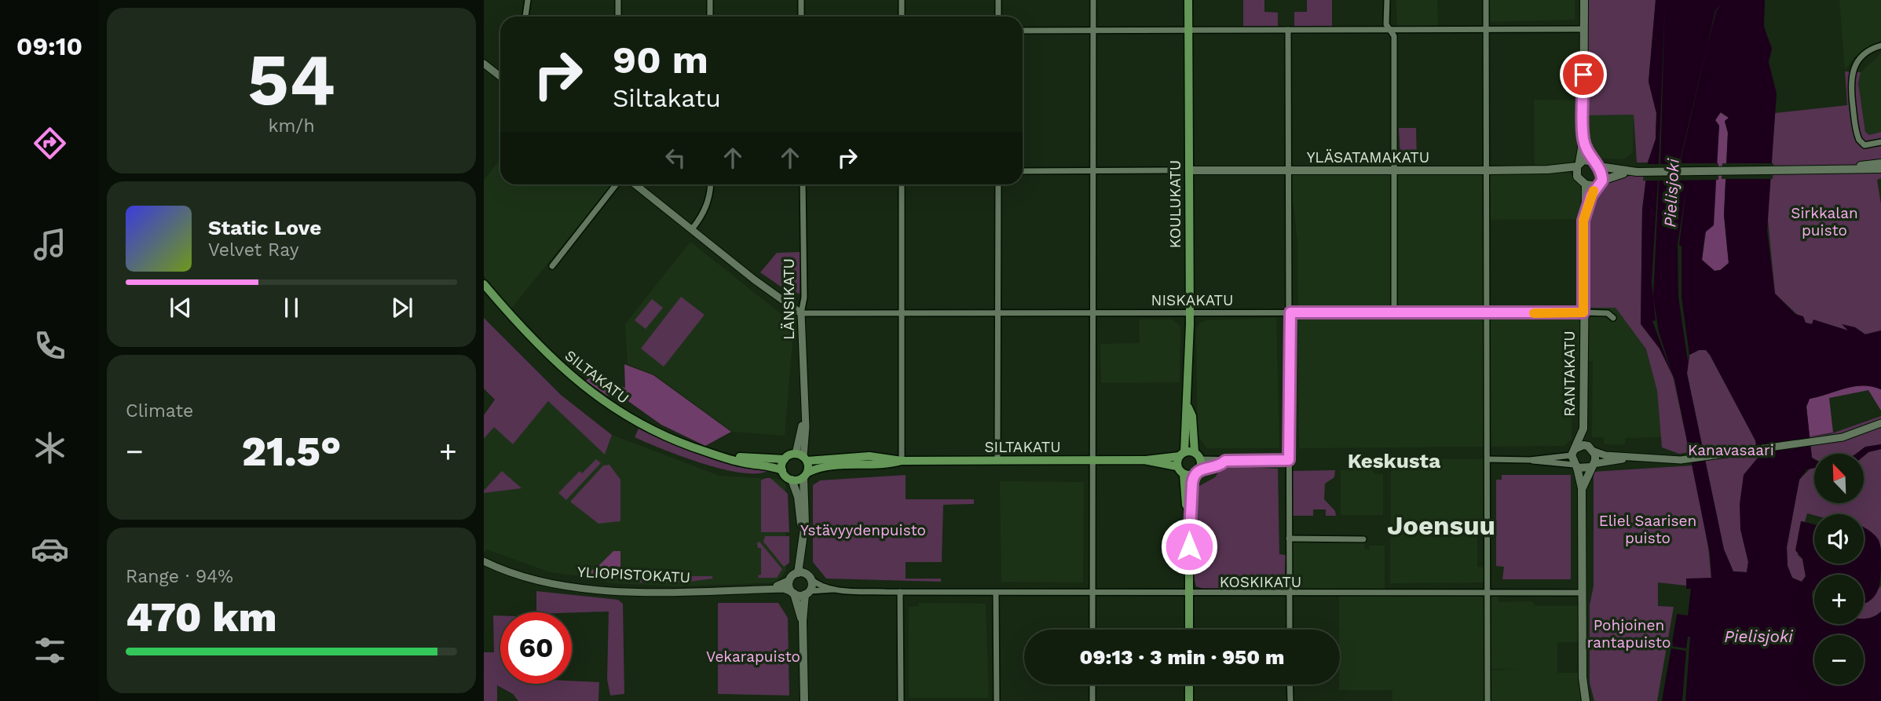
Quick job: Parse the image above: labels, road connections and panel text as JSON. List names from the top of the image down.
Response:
{
  "streets": {
    "main road": [
      "YLÄSATAMAKATU",
      "KOULUKATU",
      "RANTAKATU",
      "SILTAKATU"
    ],
    "street": [
      "LÄNSIKATU",
      "NISKAKATU",
      "YLIOPISTOKATU",
      "KOSKIKATU"
    ]
  },
  "crossings": [
    ["YLÄSATAMAKATU", "KOULUKATU"],
    ["KOULUKATU", "NISKAKATU"],
    ["KOULUKATU", "SILTAKATU"],
    ["KOULUKATU", "KOSKIKATU"],
    ["LÄNSIKATU", "NISKAKATU"],
    ["LÄNSIKATU", "SILTAKATU"],
    ["NISKAKATU", "RANTAKATU"]
  ],
  "districts": ["Keskusta", "Joensuu"],
  "water": ["Pielisjoki"],
  "parks": [
    "Sirkkalan puisto",
    "Kanavasaari",
    "Eliel Saarisen puisto",
    "Ystävyydenpuisto",
    "Pohjoinen rantapuisto",
    "Vekarapuisto"
  ],
  "north": "top left",
  "page": {
    "tabs": "09:10",
    "tile": [
      ["54", "km/h"],
      "Climate",
      ["Range · 94%", "470 km"]
    ],
    "turn": ["90 m", "Siltakatu"],
    "song": ["Static Love", "Velvet Ray"],
    "heat": ["−", "21.5°", "+"],
    "map_buttons": ["+", "−"],
    "limit": "60",
    "trip": "09:13 · 3 min · 950 m"
  }
}
